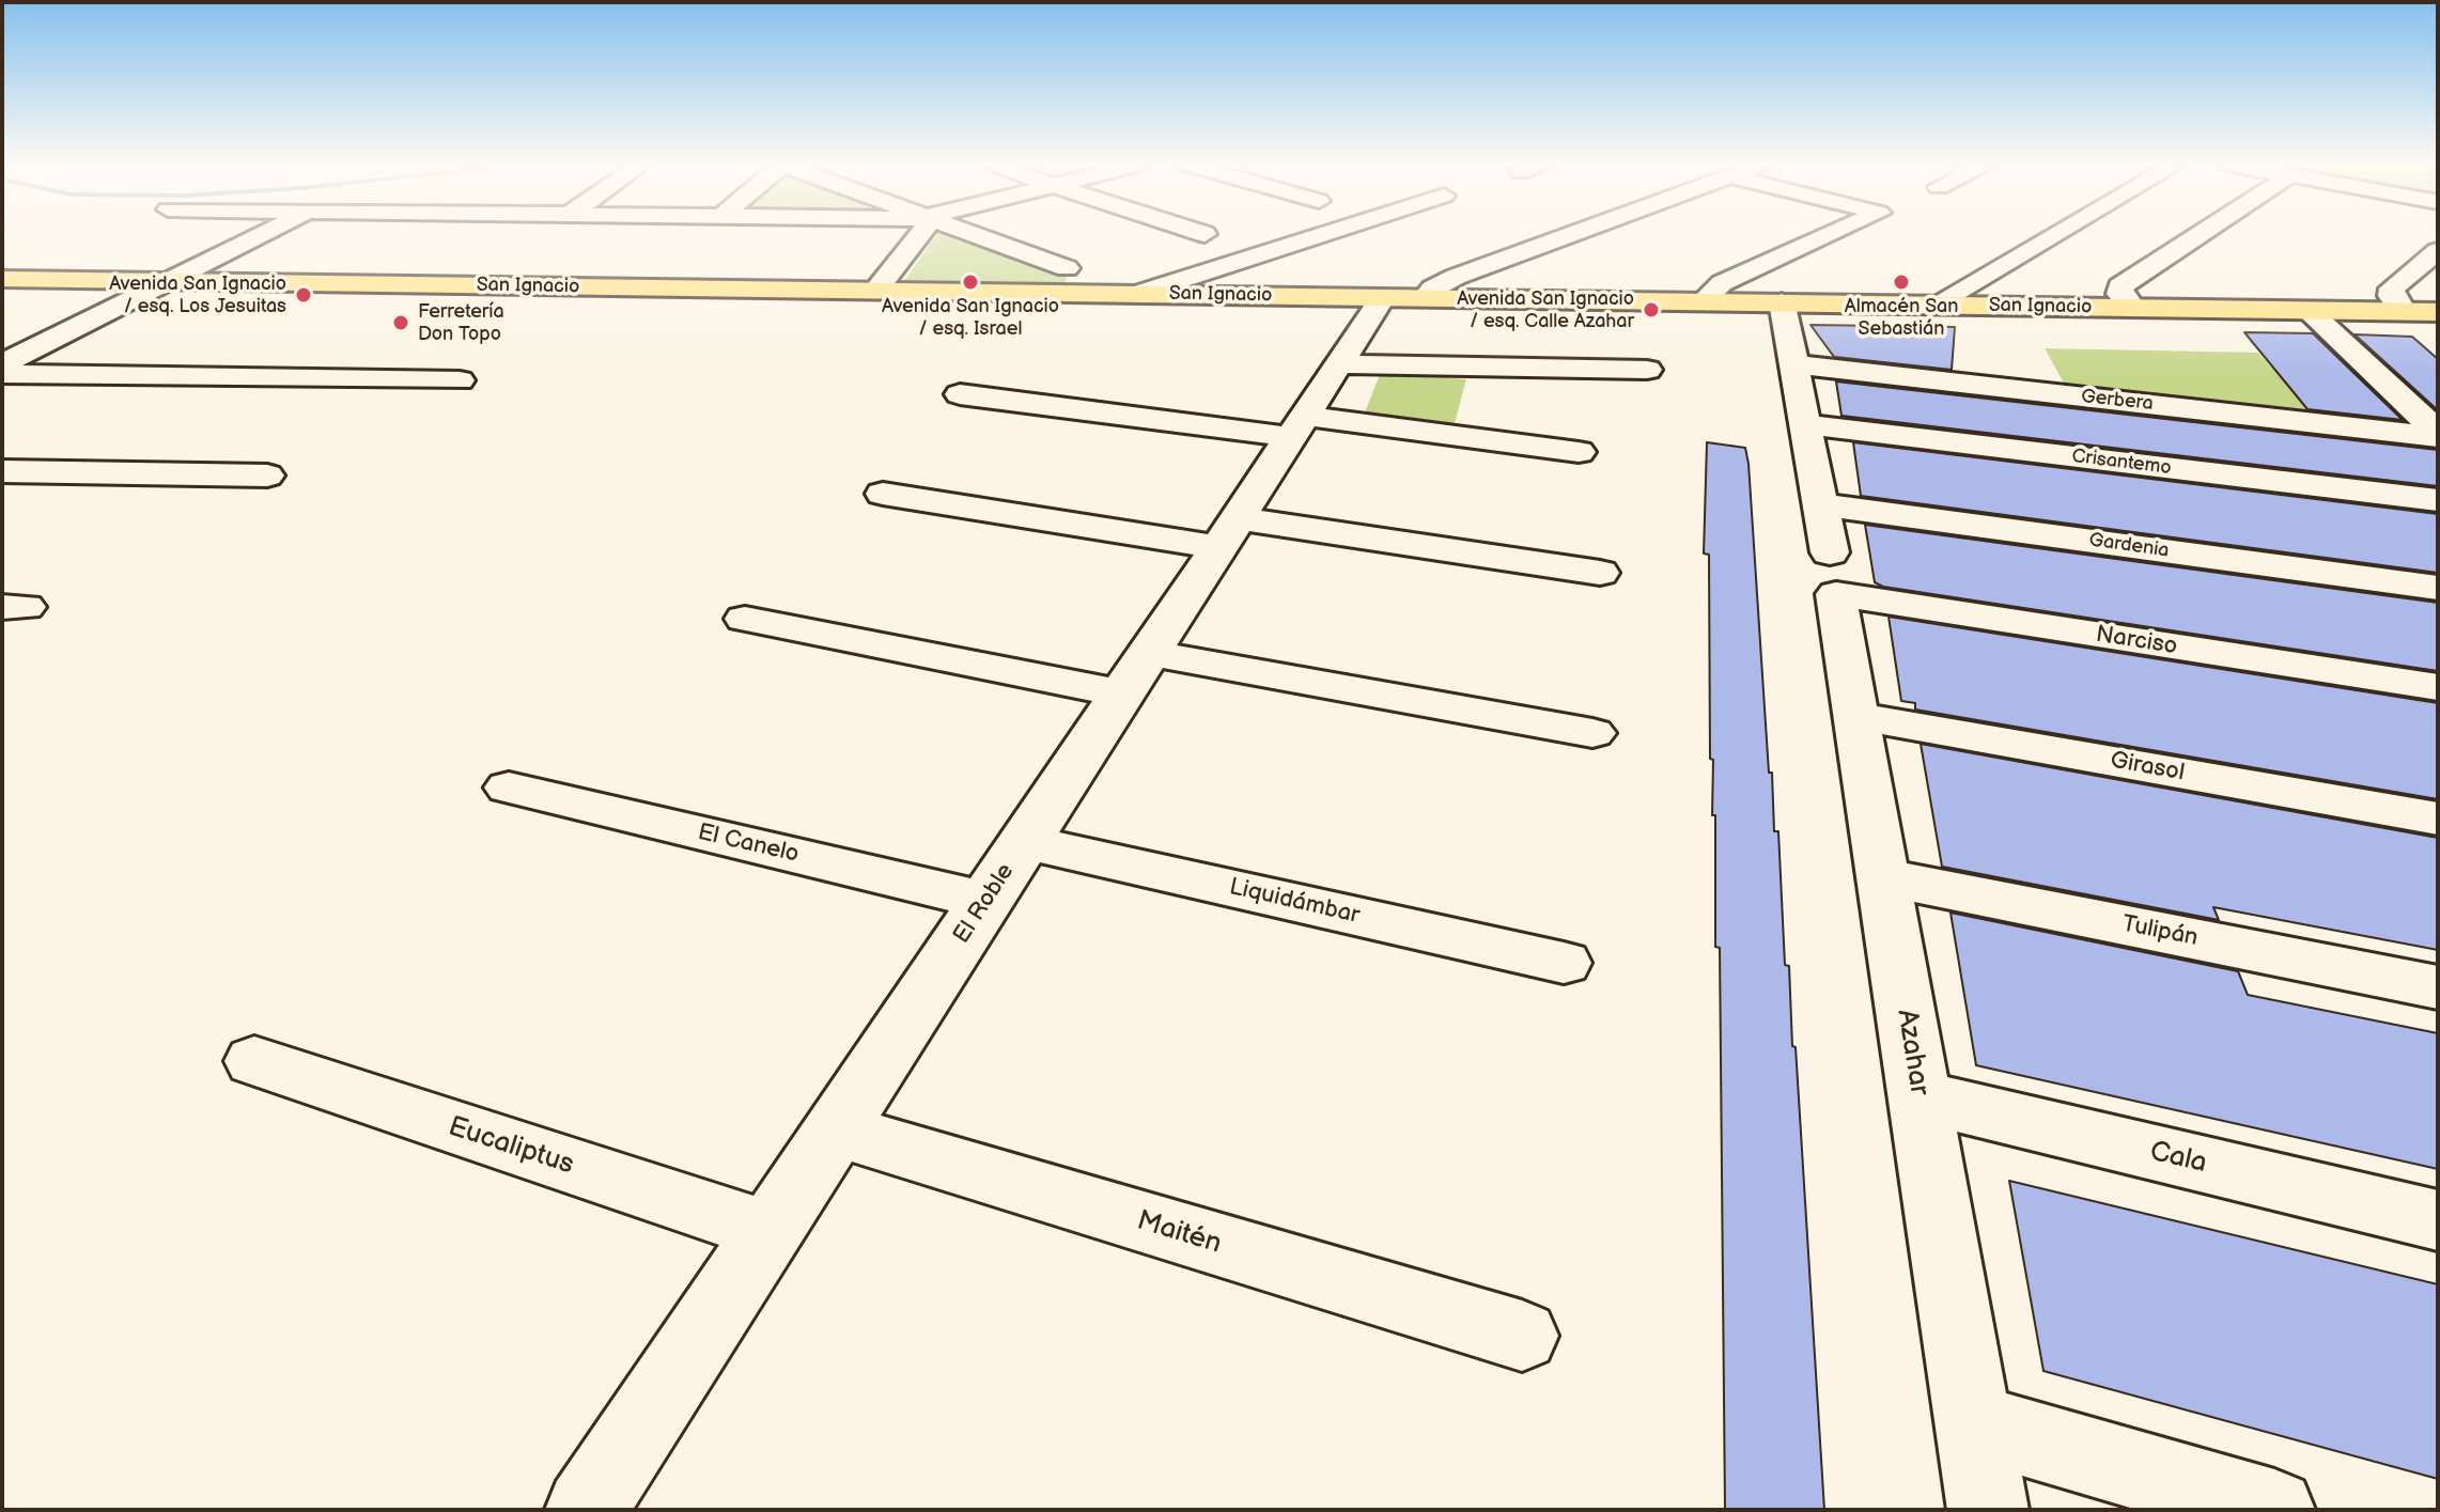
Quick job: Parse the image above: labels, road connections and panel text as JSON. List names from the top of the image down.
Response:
{
  "streets": {
    "main road": ["San Ignacio"],
    "street": [
      "Gerbera",
      "Crisantemo",
      "Gardenia",
      "Narciso",
      "Girasol",
      "El Canelo",
      "Liquidámbar",
      "El Roble",
      "Tulipán",
      "Azahar",
      "Eucaliptus",
      "Cala",
      "Maitén"
    ]
  },
  "crossings": [
    ["San Ignacio", "El Roble"],
    ["San Ignacio", "Azahar"],
    ["Gerbera", "Azahar"],
    ["Crisantemo", "Azahar"],
    ["Gardenia", "Azahar"],
    ["Narciso", "Azahar"],
    ["Girasol", "Azahar"],
    ["El Canelo", "El Roble"],
    ["Liquidámbar", "El Roble"],
    ["El Roble", "Eucaliptus"],
    ["El Roble", "Maitén"],
    ["Tulipán", "Azahar"],
    ["Azahar", "Cala"]
  ],
  "places": [
    "Avenida San Ignacio / esq. Israel",
    "Almacén San Sebastián",
    "Avenida San Ignacio / esq. Los Jesuitas",
    "Avenida San Ignacio / esq. Calle Azahar",
    "Ferretería Don Topo"
  ]
}
